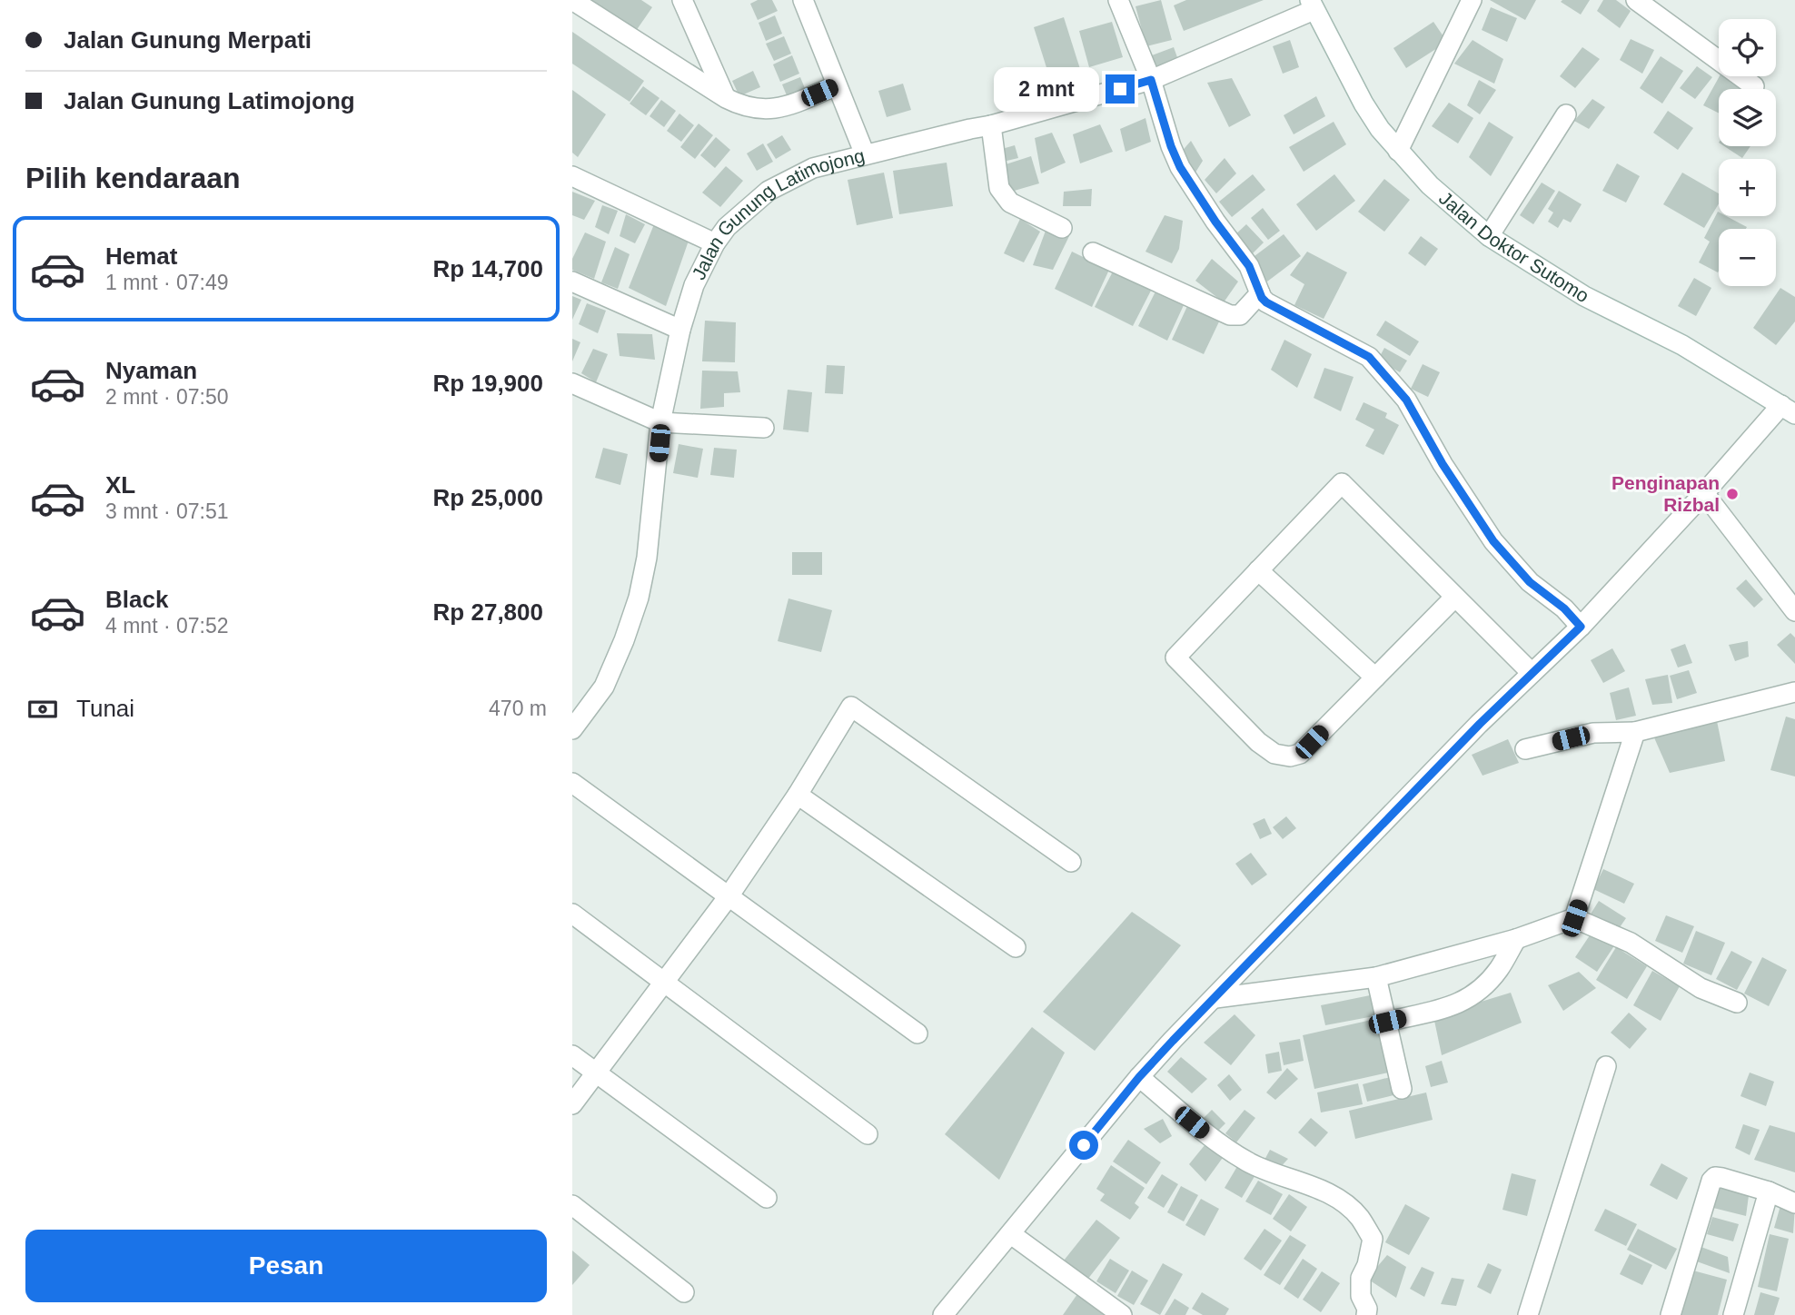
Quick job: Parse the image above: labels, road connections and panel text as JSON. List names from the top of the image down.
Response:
{
  "streets": {
    "street": ["Jalan Gunung Latimojong", "Jalan Doktor Sutomo"]
  },
  "crossings": [
    ["Jalan Gunung Latimojong", "Jalan Doktor Sutomo"]
  ],
  "places": ["Penginapan Rizbal"],
  "page": {
    "banner": ["Jalan Gunung Merpati", "Jalan Gunung Latimojong"],
    "map_buttons": ["+", "−"],
    "bubble": "2 mnt",
    "heading": "Pilih kendaraan",
    "list": [
      {
        "name": "Hemat",
        "note": "1 mnt · 07:49",
        "value": "Rp 14,700"
      },
      {
        "name": "Nyaman",
        "note": "2 mnt · 07:50",
        "value": "Rp 19,900"
      },
      {
        "name": "XL",
        "note": "3 mnt · 07:51",
        "value": "Rp 25,000"
      },
      {
        "name": "Black",
        "note": "4 mnt · 07:52",
        "value": "Rp 27,800"
      }
    ],
    "pay": ["Tunai", "470 m"],
    "buttons": "Pesan"
  }
}
